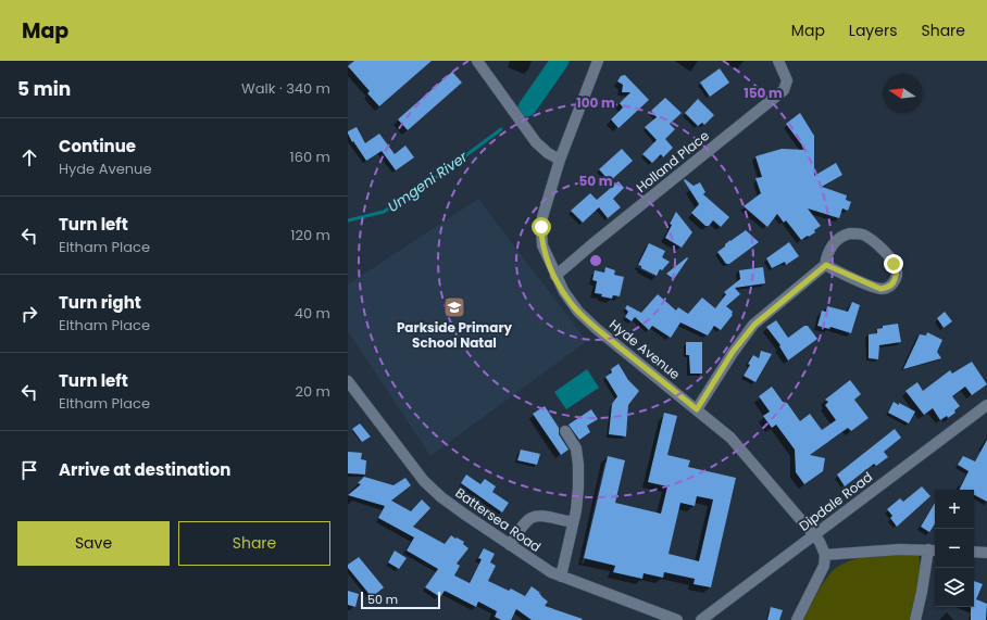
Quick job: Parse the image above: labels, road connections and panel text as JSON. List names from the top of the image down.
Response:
{
  "streets": {
    "street": [
      "Holland Place",
      "Hyde Avenue",
      "Dipdale Road",
      "Battersea Road"
    ]
  },
  "crossings": [
    ["Holland Place", "Hyde Avenue"],
    ["Hyde Avenue", "Dipdale Road"]
  ],
  "water": ["Umgeni River"],
  "places": {
    "school or university": ["Parkside Primary School Natal"]
  },
  "scale_bar": "50 m",
  "north": "left",
  "page": {
    "header": "Map",
    "nav": ["Map", "Layers", "Share"],
    "heading": ["5 min", "Walk · 340 m"],
    "list": [
      ["Continue", "Hyde Avenue", "160 m"],
      ["Turn left", "Eltham Place", "120 m"],
      ["Turn right", "Eltham Place", "40 m"],
      ["Turn left", "Eltham Place", "20 m"],
      "Arrive at destination"
    ],
    "map_buttons": ["+", "−"],
    "buttons": ["Save", "Share"],
    "scale": "50 m"
  },
  "rings": ["150 m", "100 m", "50 m"]
}
